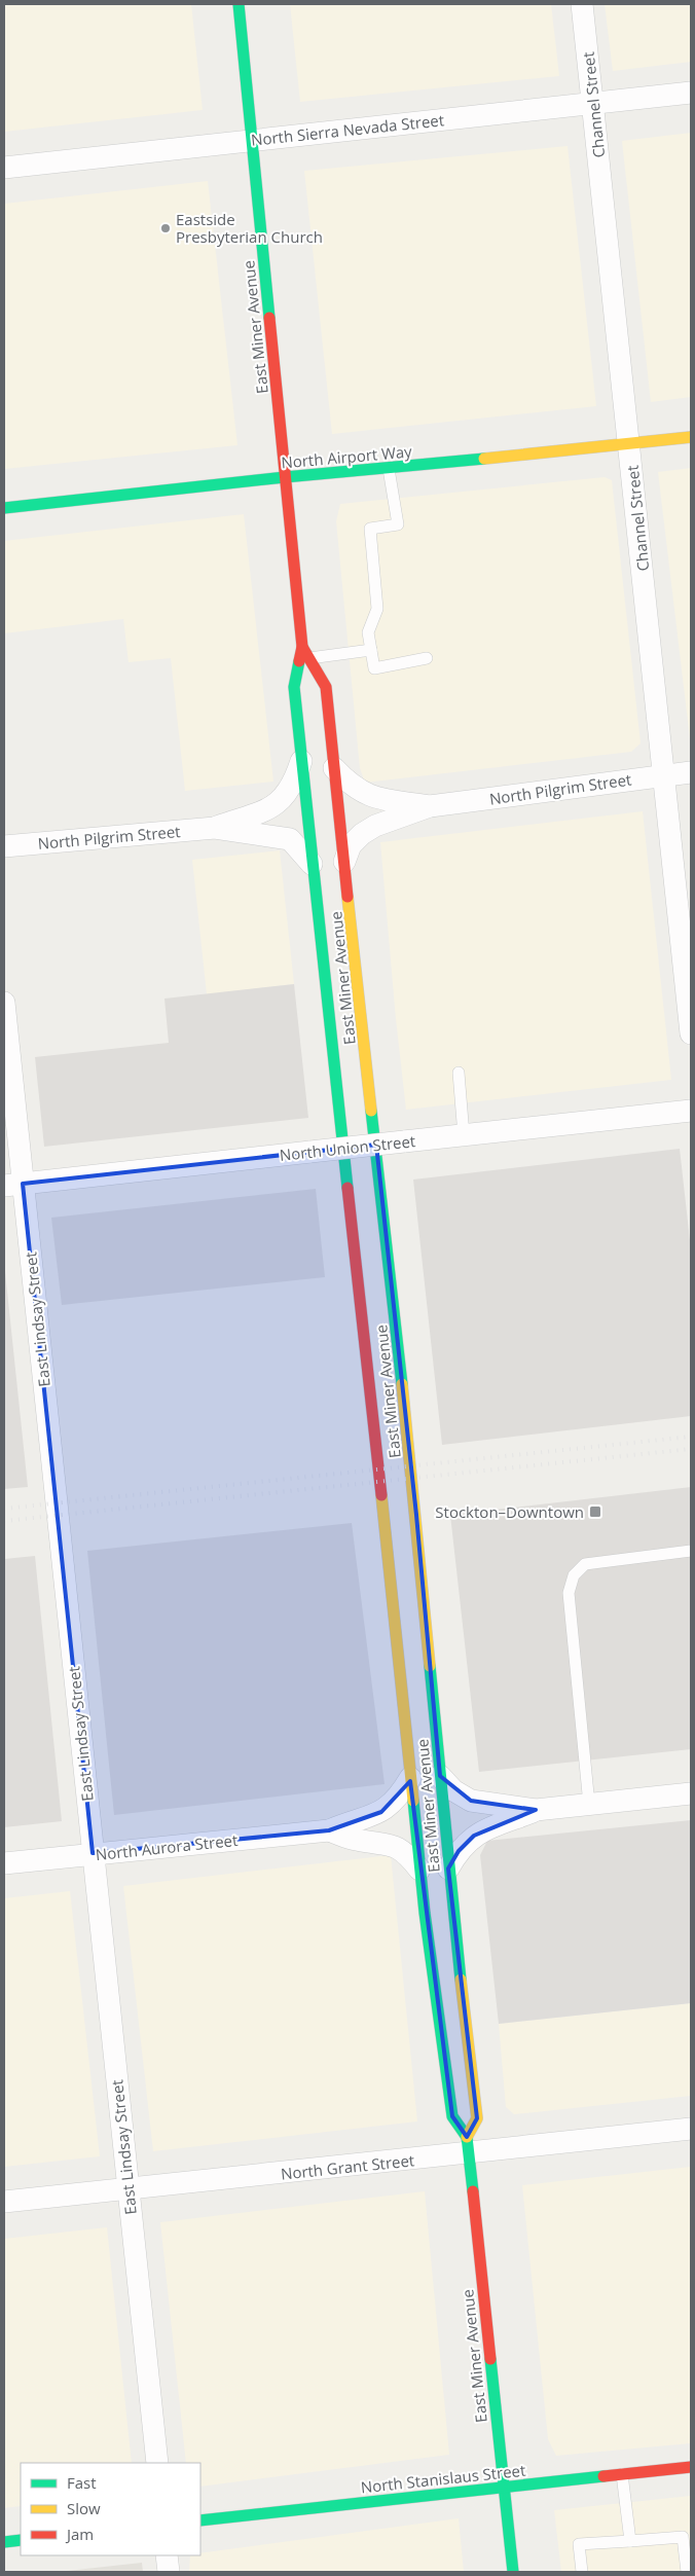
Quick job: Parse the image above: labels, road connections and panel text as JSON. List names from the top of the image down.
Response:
{
  "streets": {
    "main road": ["East Miner Avenue", "North Airport Way", "North Stanislaus Street"],
    "street": [
      "Channel Street",
      "North Sierra Nevada Street",
      "North Pilgrim Street",
      "North Union Street",
      "East Lindsay Street",
      "North Aurora Street",
      "North Grant Street"
    ]
  },
  "crossings": [
    ["Channel Street", "North Sierra Nevada Street"],
    ["Channel Street", "North Airport Way"],
    ["Channel Street", "North Pilgrim Street"],
    ["North Sierra Nevada Street", "East Miner Avenue"],
    ["East Miner Avenue", "North Airport Way"],
    ["East Miner Avenue", "North Pilgrim Street"],
    ["East Miner Avenue", "North Aurora Street"],
    ["East Miner Avenue", "North Grant Street"],
    ["East Miner Avenue", "North Stanislaus Street"],
    ["North Union Street", "East Lindsay Street"],
    ["East Lindsay Street", "North Aurora Street"],
    ["East Lindsay Street", "North Grant Street"]
  ],
  "places": {
    "other": ["Eastside Presbyterian Church"],
    "transit": ["Stockton–Downtown"]
  },
  "legend": ["Fast", "Slow", "Jam"]
}
